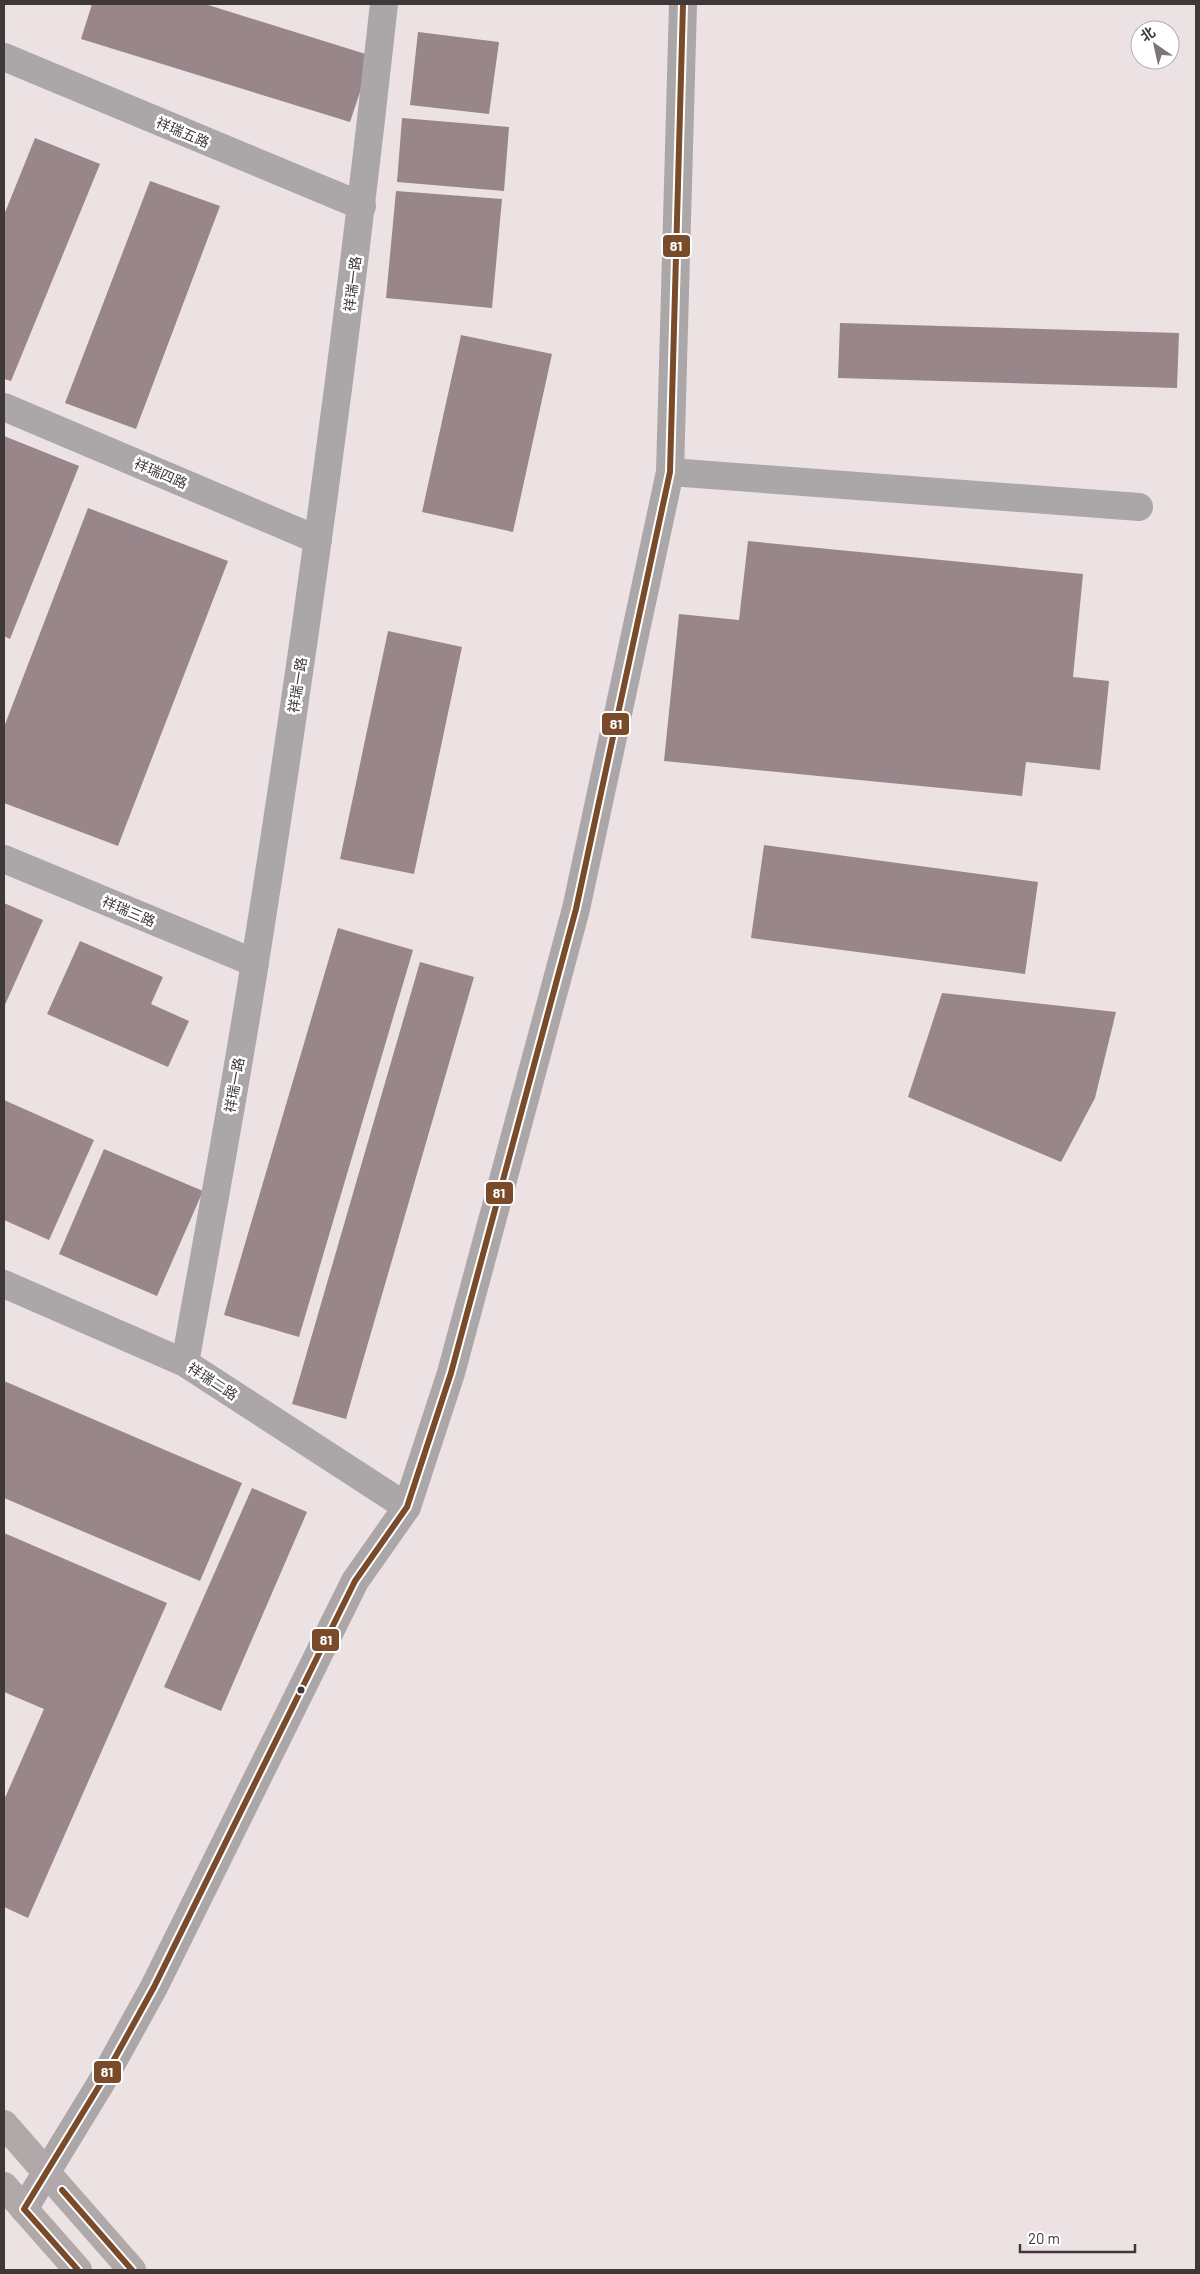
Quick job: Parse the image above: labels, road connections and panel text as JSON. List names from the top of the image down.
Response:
{
  "streets": {
    "street": [
      "祥瑞五路",
      "祥瑞一路",
      "祥瑞四路",
      "祥瑞三路",
      "祥瑞二路"
    ]
  },
  "crossings": [
    ["祥瑞五路", "祥瑞一路"],
    ["祥瑞一路", "祥瑞四路"],
    ["祥瑞一路", "祥瑞三路"],
    ["祥瑞一路", "祥瑞二路"]
  ],
  "lines": ["transit line 81"],
  "scale_bar": "20 m",
  "north": "top left"
}
